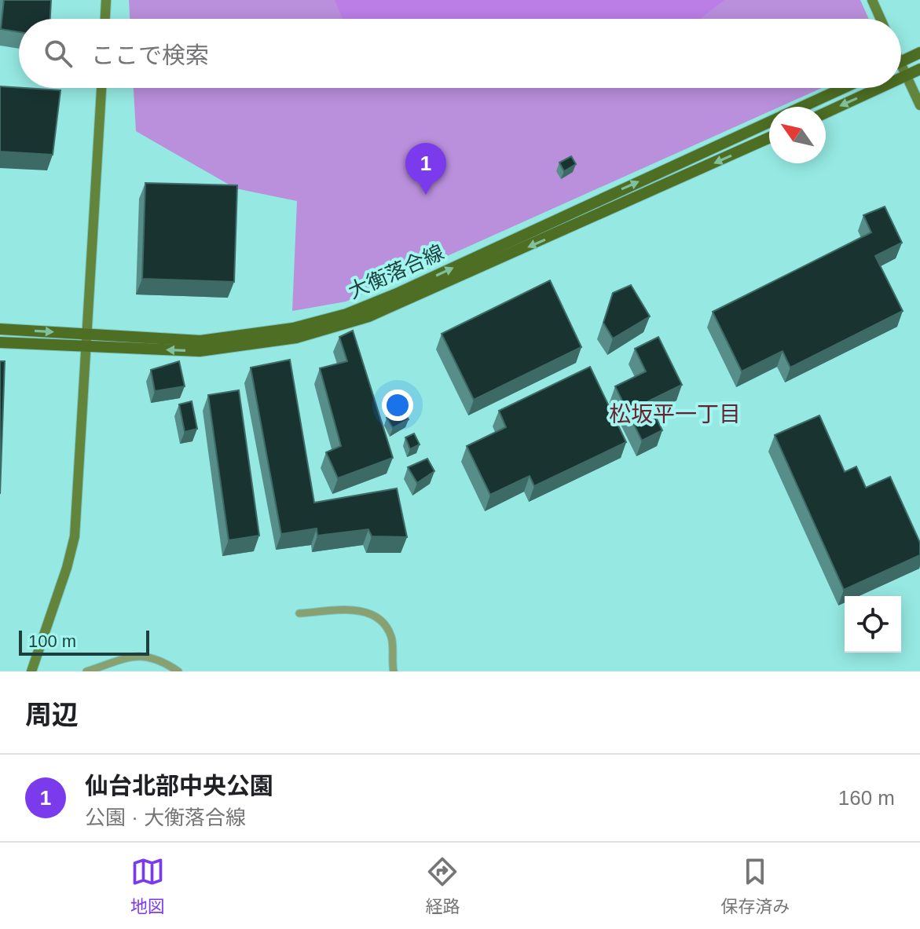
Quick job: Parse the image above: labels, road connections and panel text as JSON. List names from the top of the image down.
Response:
{
  "streets": {
    "main road": ["大衡落合線"]
  },
  "districts": ["松坂平一丁目"],
  "scale_bar": "100 m",
  "north": "top left",
  "page": {
    "search": "ここで検索",
    "pins": "1",
    "scale": "100 m",
    "heading": "周辺",
    "list": [
      {
        "mark": "1",
        "name": "仙台北部中央公園",
        "note": "公園 · 大衡落合線",
        "value": "160 m"
      }
    ],
    "nav": ["地図", "経路", "保存済み"]
  }
}
